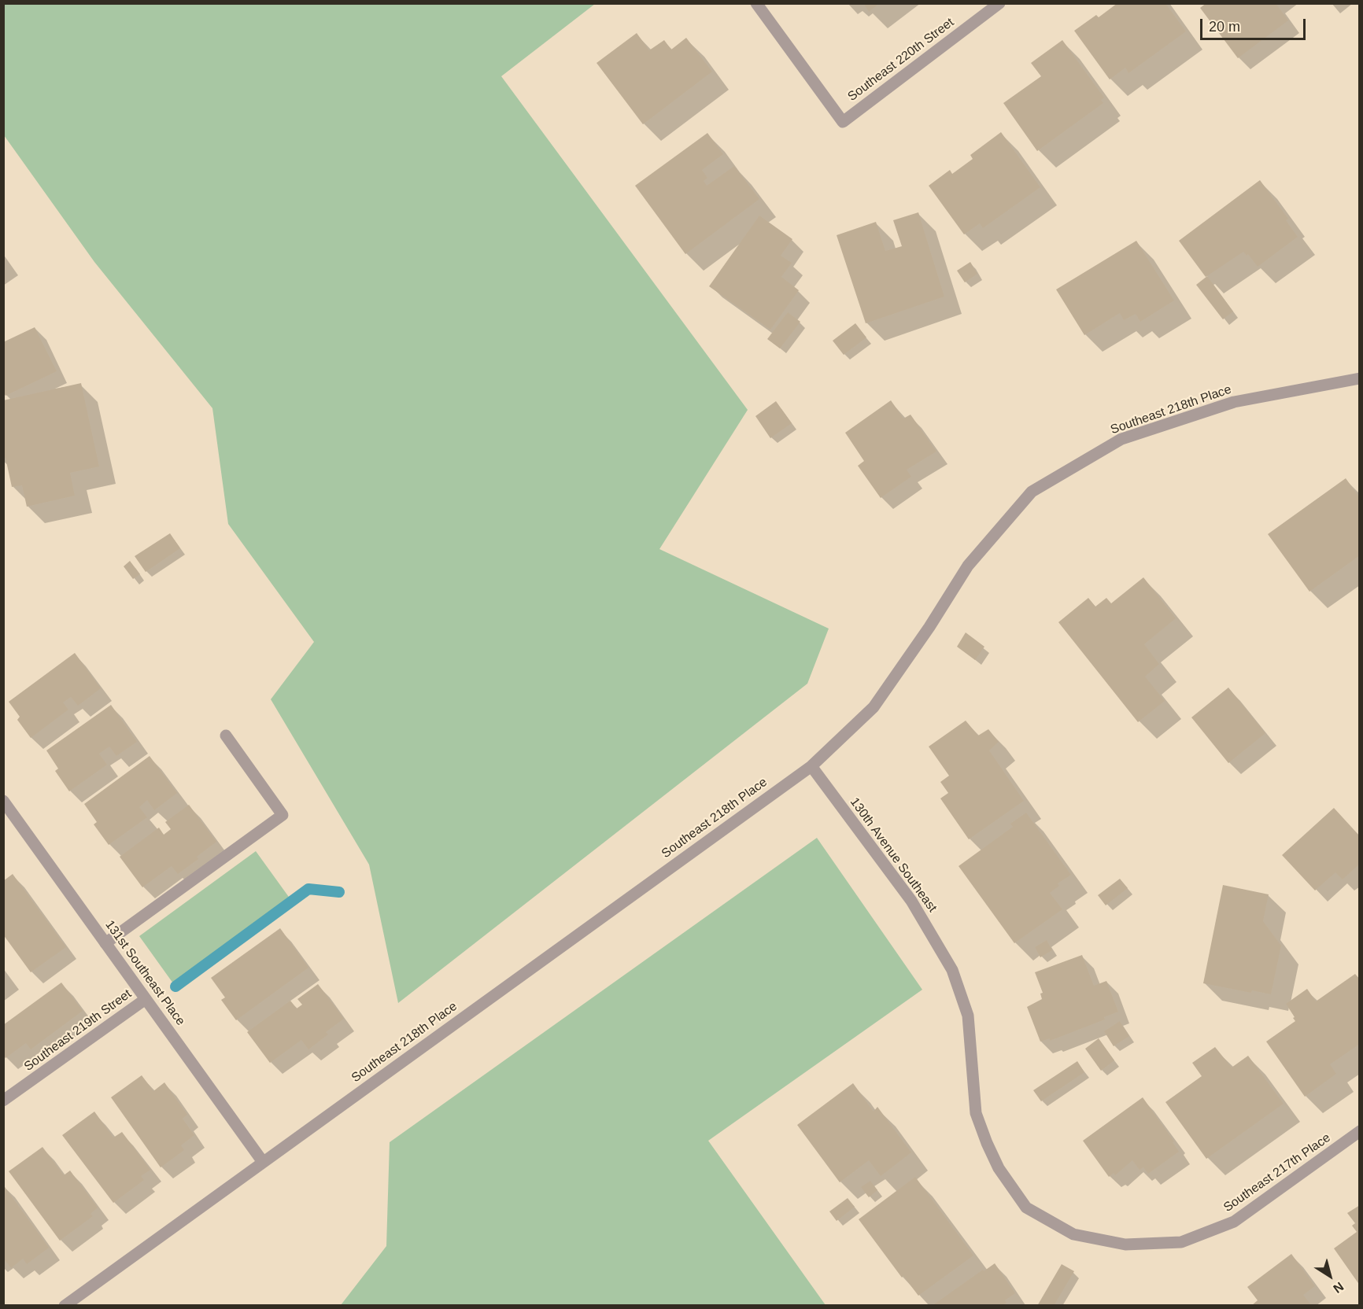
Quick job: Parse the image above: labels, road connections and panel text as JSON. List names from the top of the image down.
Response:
{
  "streets": {
    "street": [
      "Southeast 220th Street",
      "Southeast 218th Place",
      "130th Avenue Southeast",
      "131st Southeast Place",
      "Southeast 219th Street",
      "Southeast 217th Place"
    ]
  },
  "crossings": [
    ["Southeast 218th Place", "130th Avenue Southeast"],
    ["Southeast 218th Place", "131st Southeast Place"],
    ["130th Avenue Southeast", "Southeast 217th Place"],
    ["131st Southeast Place", "Southeast 219th Street"]
  ],
  "scale_bar": "20 m",
  "north": "bottom right"
}
